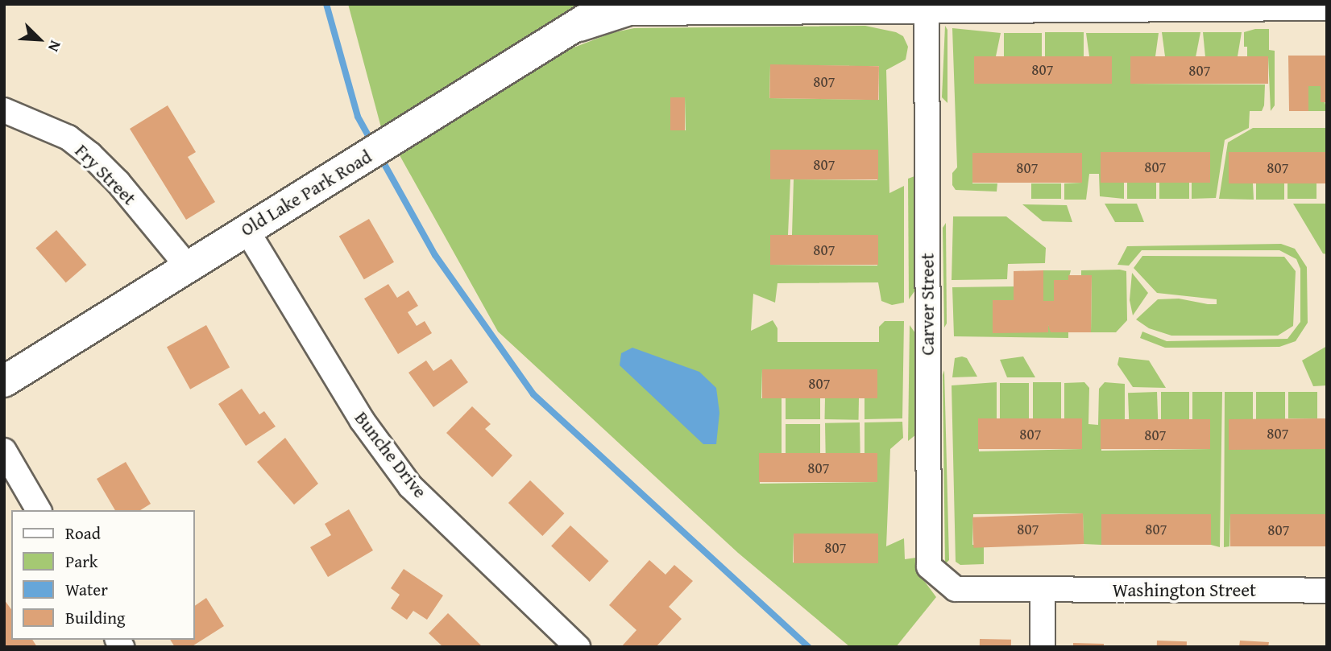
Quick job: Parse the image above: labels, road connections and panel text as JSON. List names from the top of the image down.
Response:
{
  "streets": {
    "street": [
      "Fry Street",
      "Old Lake Park Road",
      "Carver Street",
      "Bunche Drive",
      "Washington Street"
    ]
  },
  "crossings": [
    ["Fry Street", "Old Lake Park Road"],
    ["Old Lake Park Road", "Bunche Drive"],
    ["Carver Street", "Washington Street"]
  ],
  "house_numbers": [
    "807",
    "807",
    "807",
    "807",
    "807",
    "807",
    "807",
    "807",
    "807",
    "807",
    "807",
    "807",
    "807",
    "807",
    "807",
    "807",
    "807"
  ],
  "legend": [
    "Road",
    "Park",
    "Water",
    "Building"
  ],
  "north": "bottom right"
}
